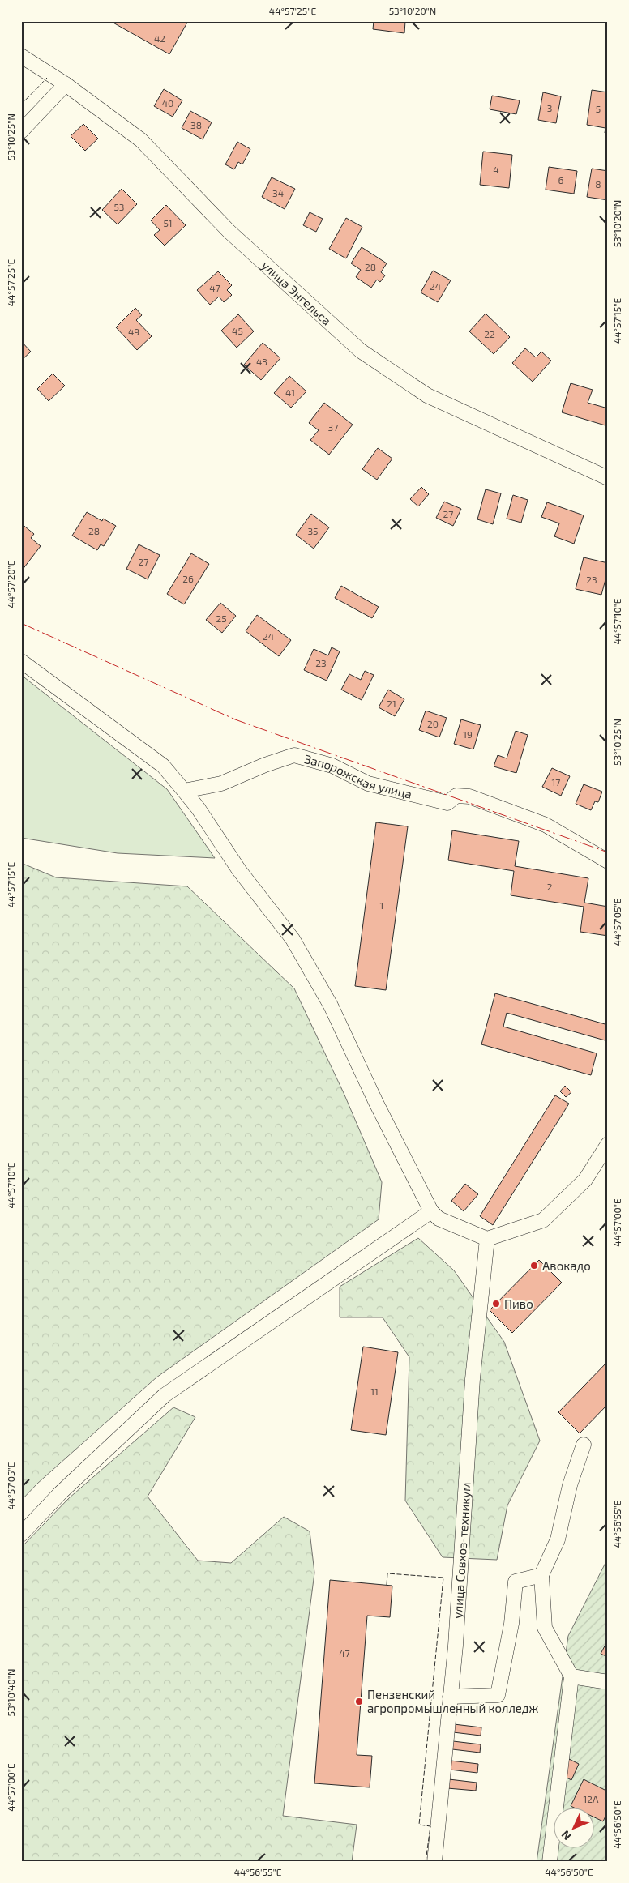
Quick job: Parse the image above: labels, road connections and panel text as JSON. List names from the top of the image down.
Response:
{
  "streets": {
    "street": ["улица Энгельса", "Запорожская улица", "улица Совхоз-техникум"]
  },
  "places": ["Авокадо", "Пиво", "Пензенский агропромышленный колледж"],
  "house_numbers": [
    "42",
    "40",
    "3",
    "5",
    "38",
    "4",
    "6",
    "8",
    "34",
    "53",
    "51",
    "28",
    "24",
    "47",
    "45",
    "49",
    "22",
    "43",
    "41",
    "37",
    "27",
    "28",
    "35",
    "27",
    "26",
    "23",
    "25",
    "24",
    "23",
    "21",
    "20",
    "19",
    "17",
    "2",
    "1",
    "11",
    "47",
    "12А"
  ],
  "north": "bottom left",
  "coordinates": [
    "44°57'25\"E",
    "53°10'20\"N",
    "53°10'25\"N",
    "44°57'15\"E",
    "44°57'20\"E",
    "44°57'10\"E",
    "44°57'05\"E",
    "44°57'00\"E",
    "44°56'55\"E",
    "53°10'40\"N",
    "44°56'50\"E"
  ]
}
